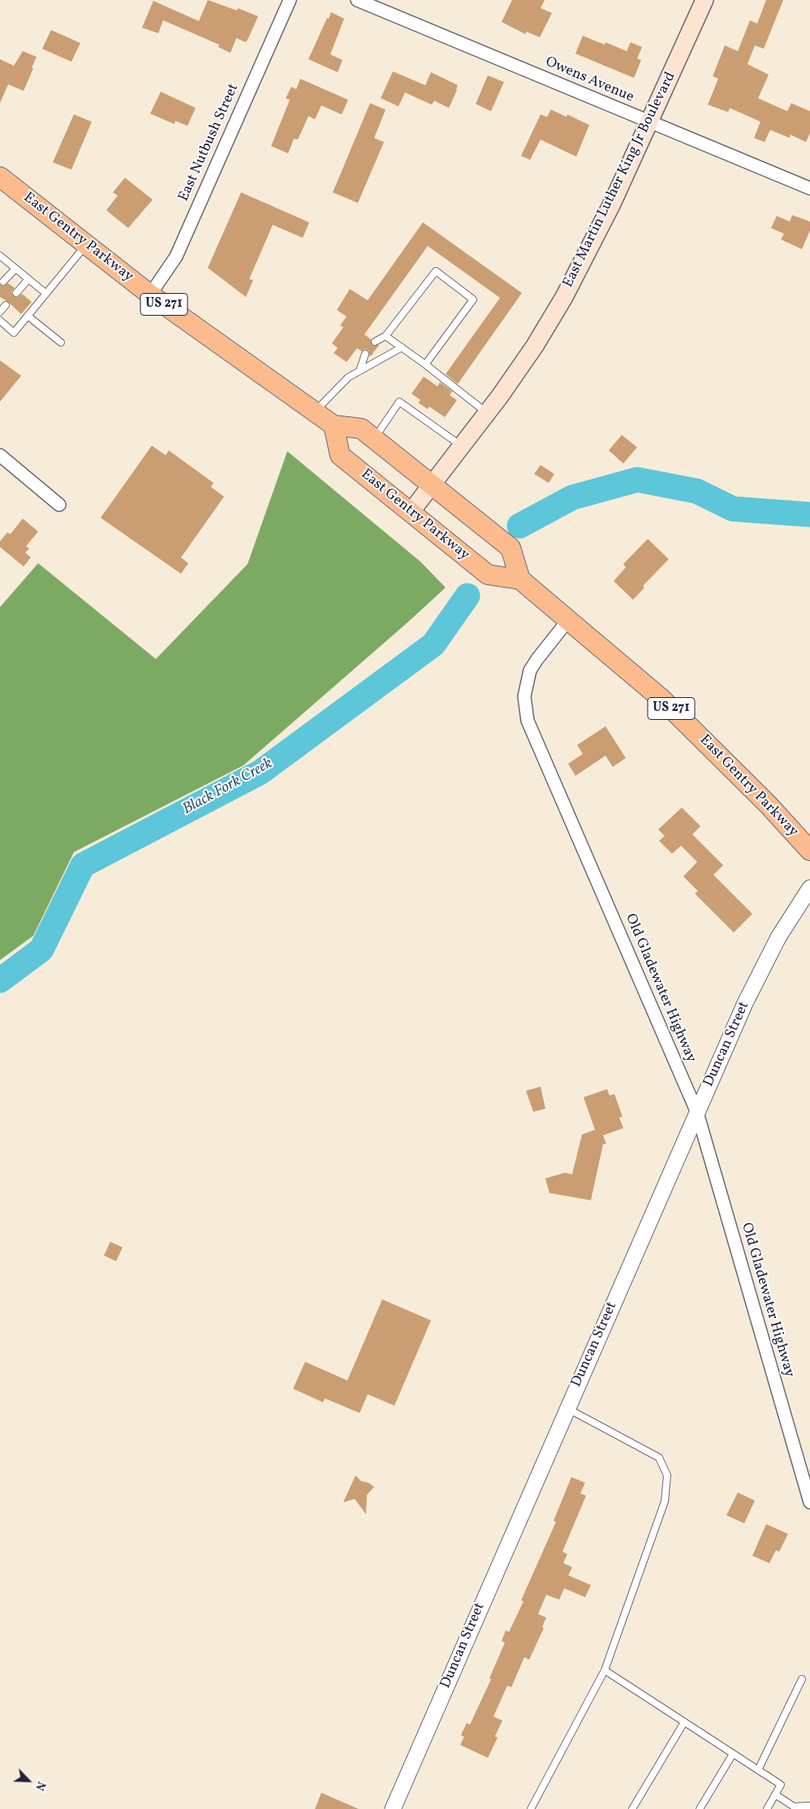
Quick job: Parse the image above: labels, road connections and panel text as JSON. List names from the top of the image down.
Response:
{
  "streets": {
    "main road": ["East Martin Luther King Jr Boulevard", "East Gentry Parkway", "US 271"],
    "street": [
      "Owens Avenue",
      "East Nutbush Street",
      "Old Gladewater Highway",
      "Duncan Street"
    ]
  },
  "crossings": [
    ["Owens Avenue", "East Martin Luther King Jr Boulevard"],
    ["East Nutbush Street", "East Gentry Parkway"],
    ["East Martin Luther King Jr Boulevard", "East Gentry Parkway"],
    ["East Gentry Parkway", "Old Gladewater Highway"],
    ["Old Gladewater Highway", "Duncan Street"]
  ],
  "water": ["Black Fork Creek"],
  "north": "bottom right"
}
